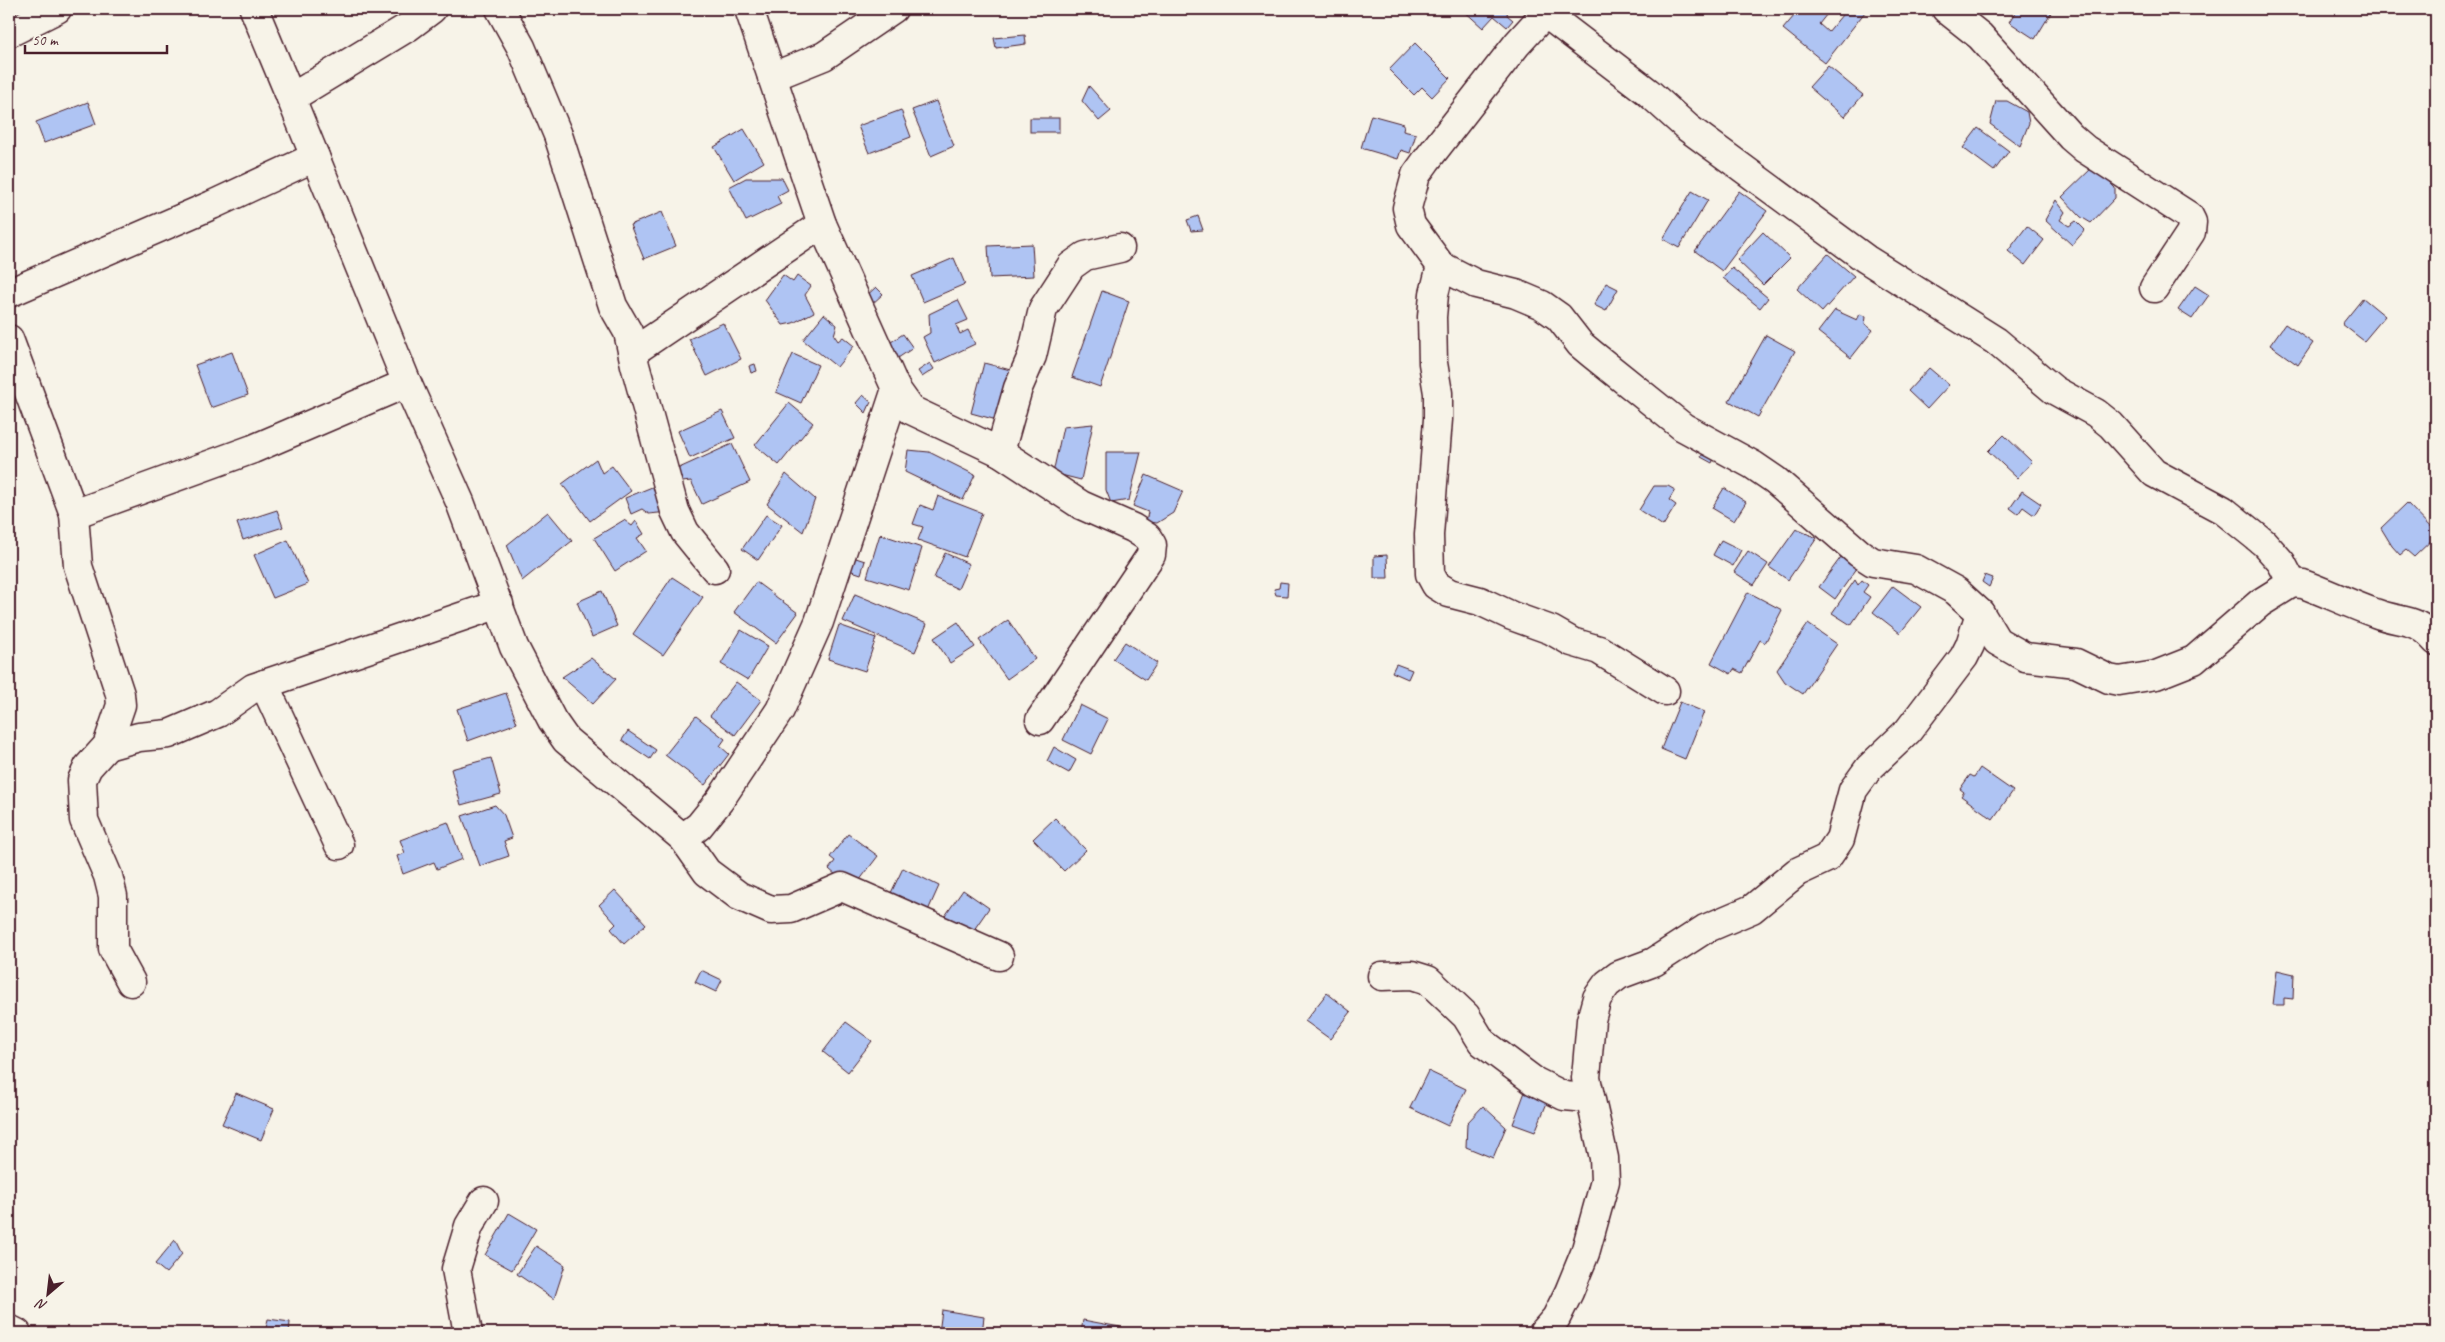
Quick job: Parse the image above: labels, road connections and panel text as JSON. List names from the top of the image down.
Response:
{
  "scale_bar": "50 m",
  "north": "bottom left"
}
